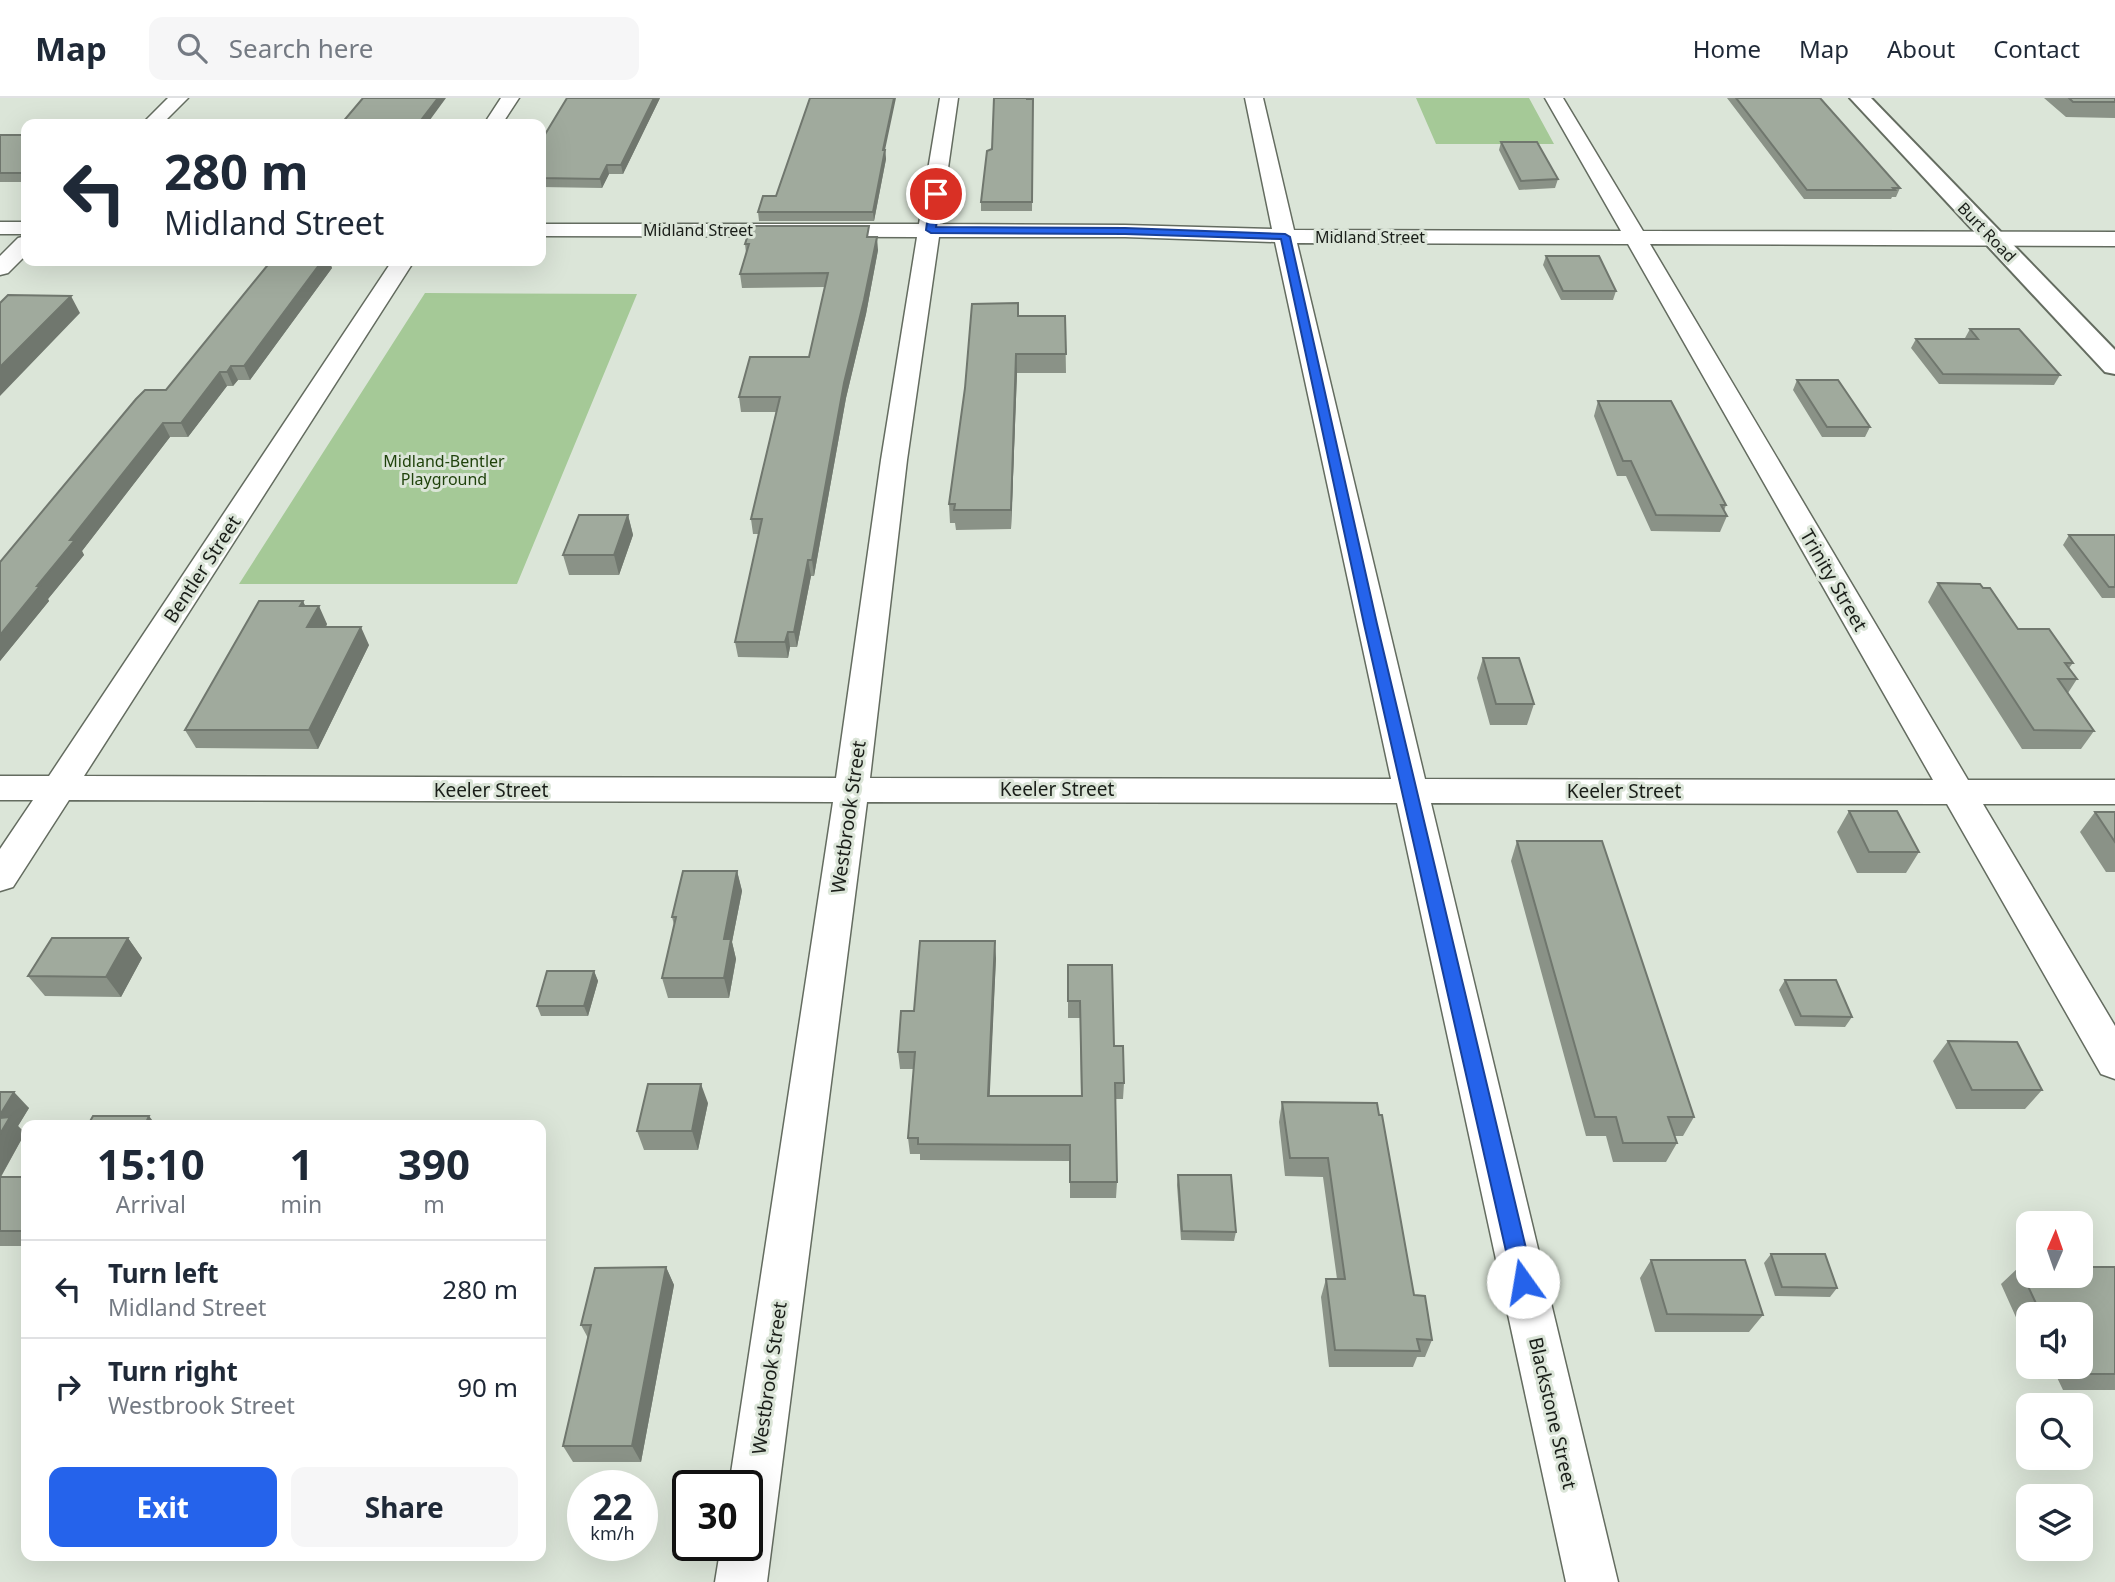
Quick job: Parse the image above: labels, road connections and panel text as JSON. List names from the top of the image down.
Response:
{
  "streets": {
    "street": [
      "Midland Street",
      "Burt Road",
      "Bentler Street",
      "Trinity Street",
      "Keeler Street",
      "Westbrook Street",
      "Blackstone Street"
    ]
  },
  "crossings": [
    ["Midland Street", "Burt Road"],
    ["Midland Street", "Trinity Street"],
    ["Midland Street", "Westbrook Street"],
    ["Midland Street", "Blackstone Street"],
    ["Bentler Street", "Keeler Street"],
    ["Trinity Street", "Keeler Street"],
    ["Keeler Street", "Westbrook Street"],
    ["Keeler Street", "Blackstone Street"]
  ],
  "parks": ["Midland-Bentler Playground"],
  "north": "top",
  "page": {
    "header": "Map",
    "search": "Search here",
    "nav": [
      "Home",
      "Map",
      "About",
      "Contact"
    ],
    "turn": ["280 m", "Midland Street"],
    "eta": [
      "15:10",
      "Arrival",
      "1",
      "min",
      "390",
      "m"
    ],
    "list": [
      {
        "name": "Turn left",
        "note": "Midland Street",
        "value": "280 m"
      },
      {
        "name": "Turn right",
        "note": "Westbrook Street",
        "value": "90 m"
      }
    ],
    "buttons": ["Exit", "Share"],
    "speed": "22 km/h",
    "limit": "30"
  }
}
